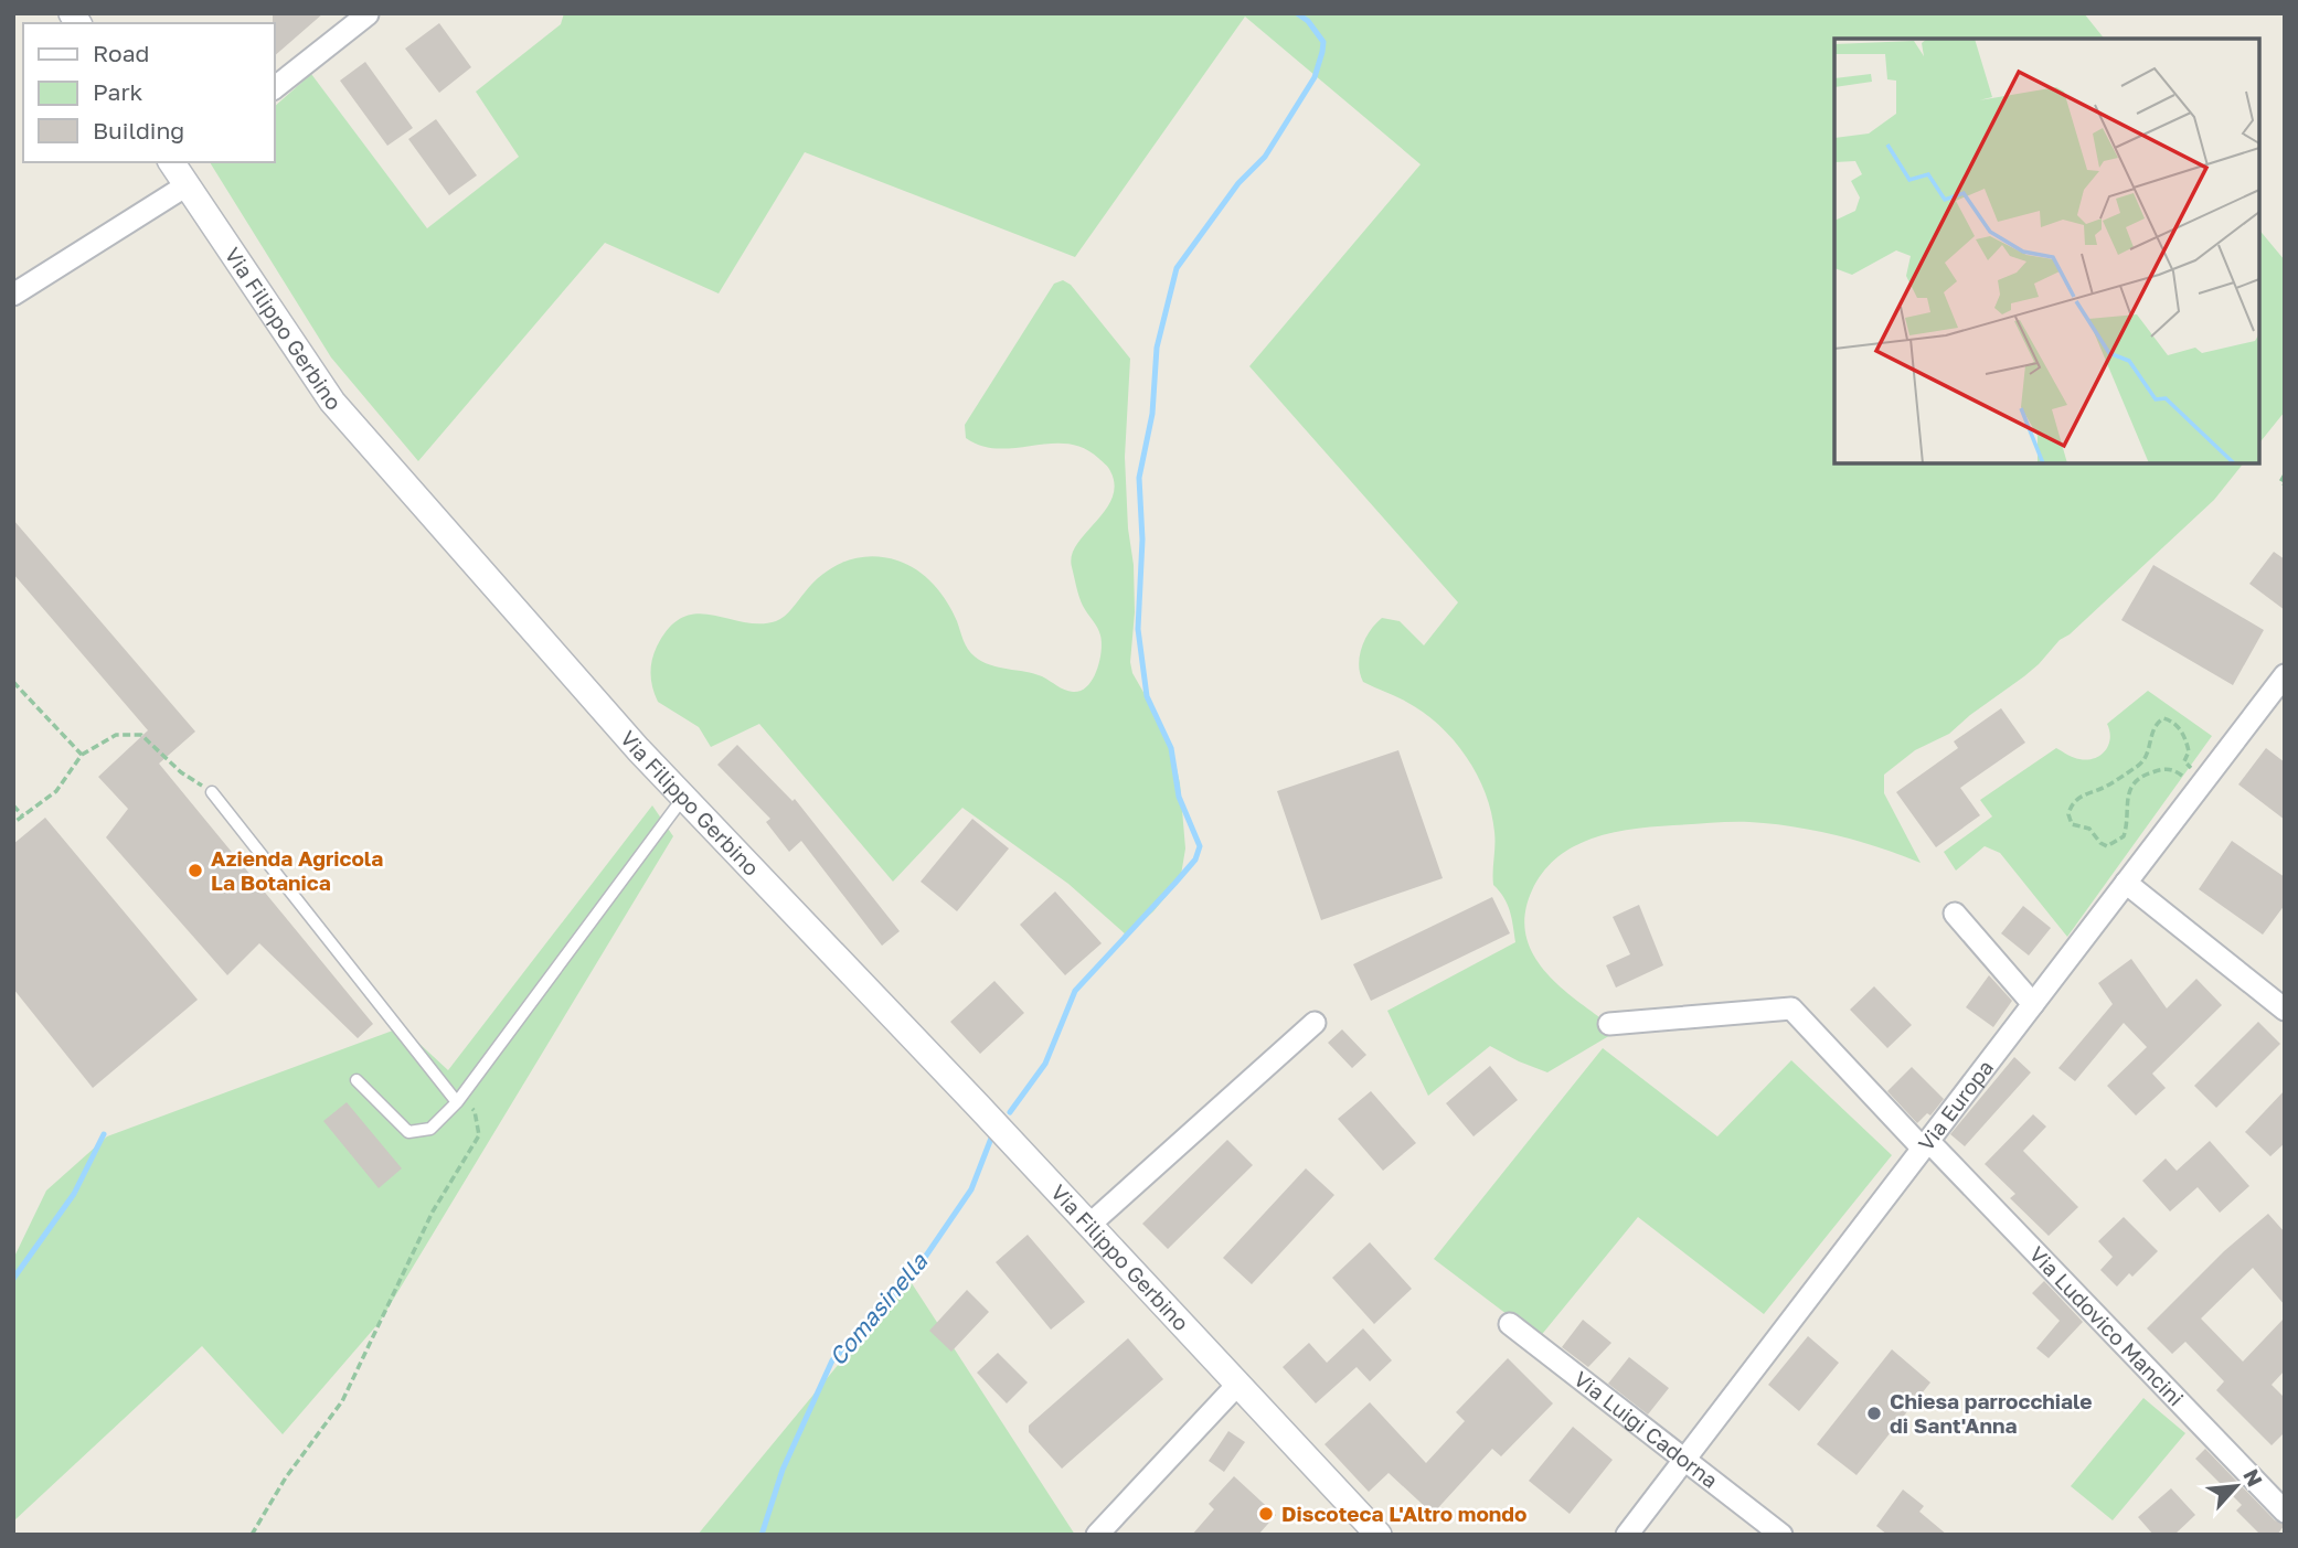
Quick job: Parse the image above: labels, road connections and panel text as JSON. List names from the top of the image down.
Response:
{
  "streets": {
    "street": [
      "Via Filippo Gerbino",
      "Via Europa",
      "Via Ludovico Mancini",
      "Via Luigi Cadorna"
    ]
  },
  "crossings": [
    ["Via Europa", "Via Ludovico Mancini"],
    ["Via Europa", "Via Luigi Cadorna"]
  ],
  "water": ["Comasinella"],
  "places": ["Azienda Agricola La Botanica", "Chiesa parrocchiale di Sant'Anna", "Discoteca L'Altro mondo"],
  "legend": ["Road", "Park", "Building"],
  "north": "top right"
}
